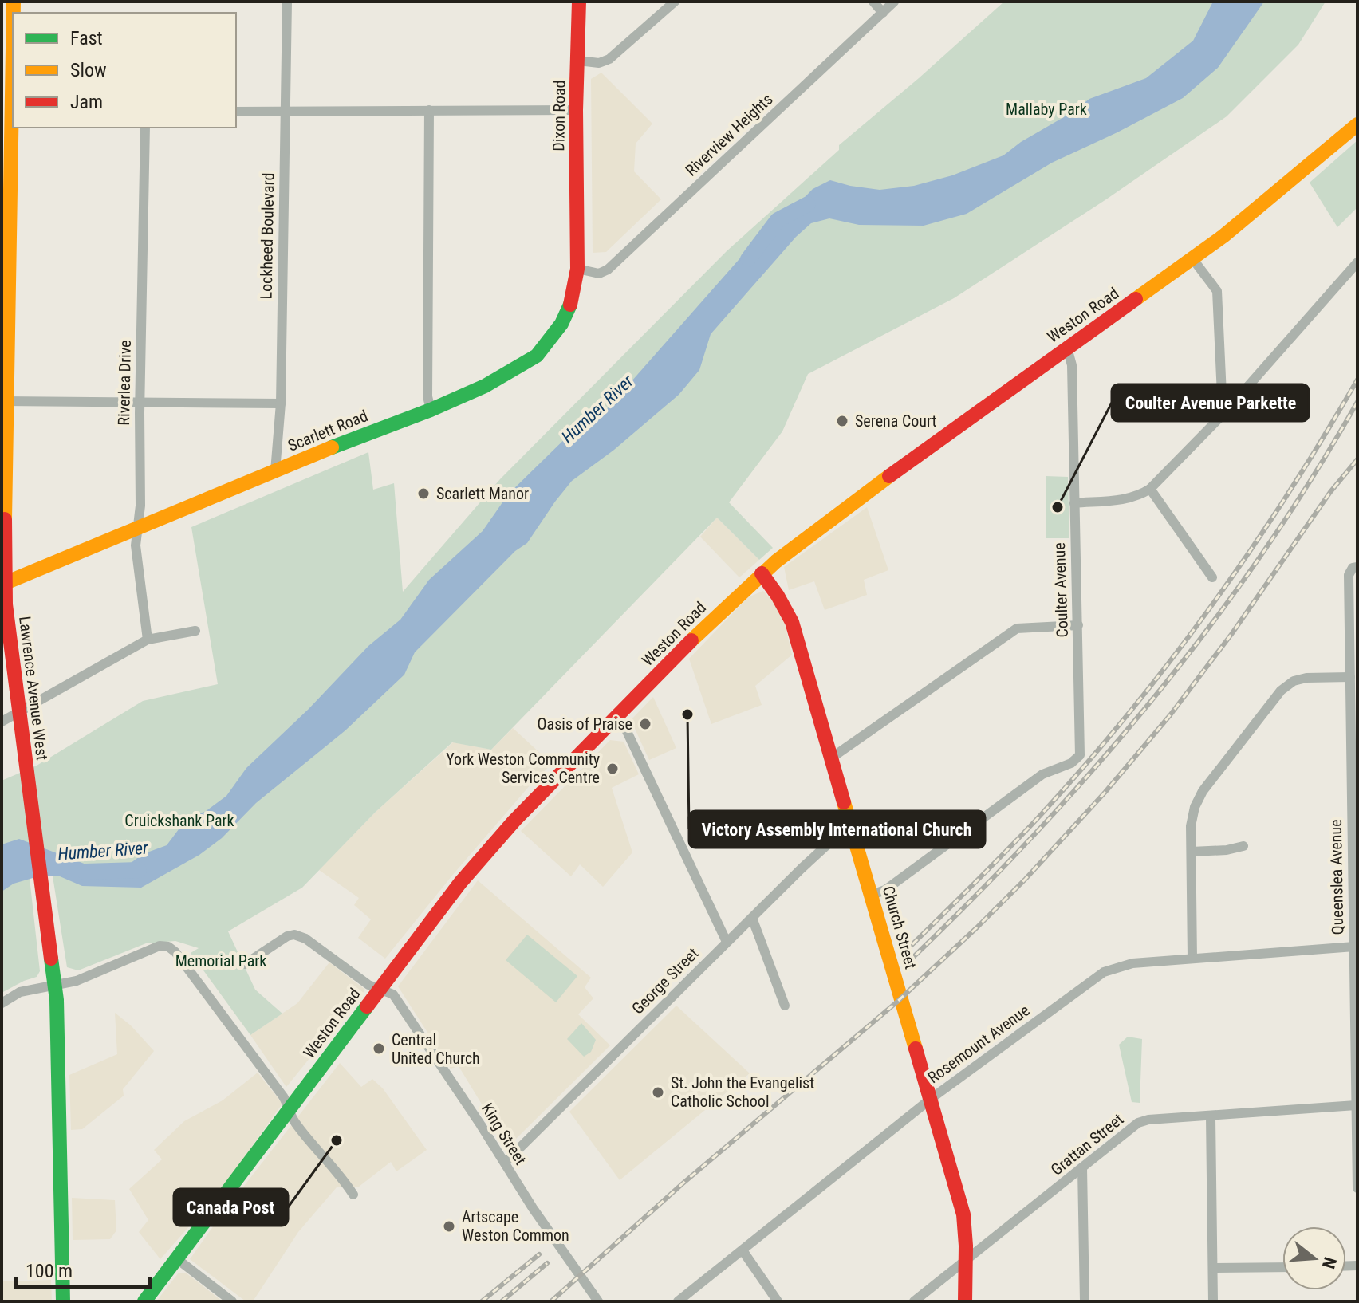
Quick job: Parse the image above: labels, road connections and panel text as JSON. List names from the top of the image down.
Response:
{
  "streets": {
    "main road": [
      "Dixon Road",
      "Weston Road",
      "Scarlett Road",
      "Lawrence Avenue West",
      "Church Street"
    ],
    "street": [
      "Riverview Heights",
      "Lockheed Boulevard",
      "Riverlea Drive",
      "Coulter Avenue",
      "Queenslea Avenue",
      "George Street",
      "Rosemount Avenue",
      "King Street",
      "Grattan Street"
    ]
  },
  "crossings": [
    ["Dixon Road", "Scarlett Road"],
    ["Riverview Heights", "Scarlett Road"],
    ["Lockheed Boulevard", "Scarlett Road"],
    ["Weston Road", "Coulter Avenue"],
    ["Weston Road", "Church Street"],
    ["Weston Road", "King Street"],
    ["Riverlea Drive", "Scarlett Road"],
    ["Scarlett Road", "Lawrence Avenue West"],
    ["Coulter Avenue", "Church Street"],
    ["Queenslea Avenue", "Rosemount Avenue"],
    ["Queenslea Avenue", "Grattan Street"],
    ["Church Street", "George Street"],
    ["Church Street", "Rosemount Avenue"],
    ["Church Street", "Grattan Street"],
    ["George Street", "King Street"]
  ],
  "water": ["Humber River"],
  "parks": ["Mallaby Park", "Cruickshank Park", "Memorial Park"],
  "places": [
    "Serena Court",
    "Scarlett Manor",
    "Coulter Avenue Parkette",
    "Victory Assembly International Church",
    "Oasis of Praise",
    "York Weston Community Services Centre",
    "Central United Church",
    "St. John the Evangelist Catholic School",
    "Canada Post",
    "Artscape Weston Common"
  ],
  "legend": ["Fast", "Slow", "Jam"],
  "scale_bar": "100 m",
  "north": "right"
}
